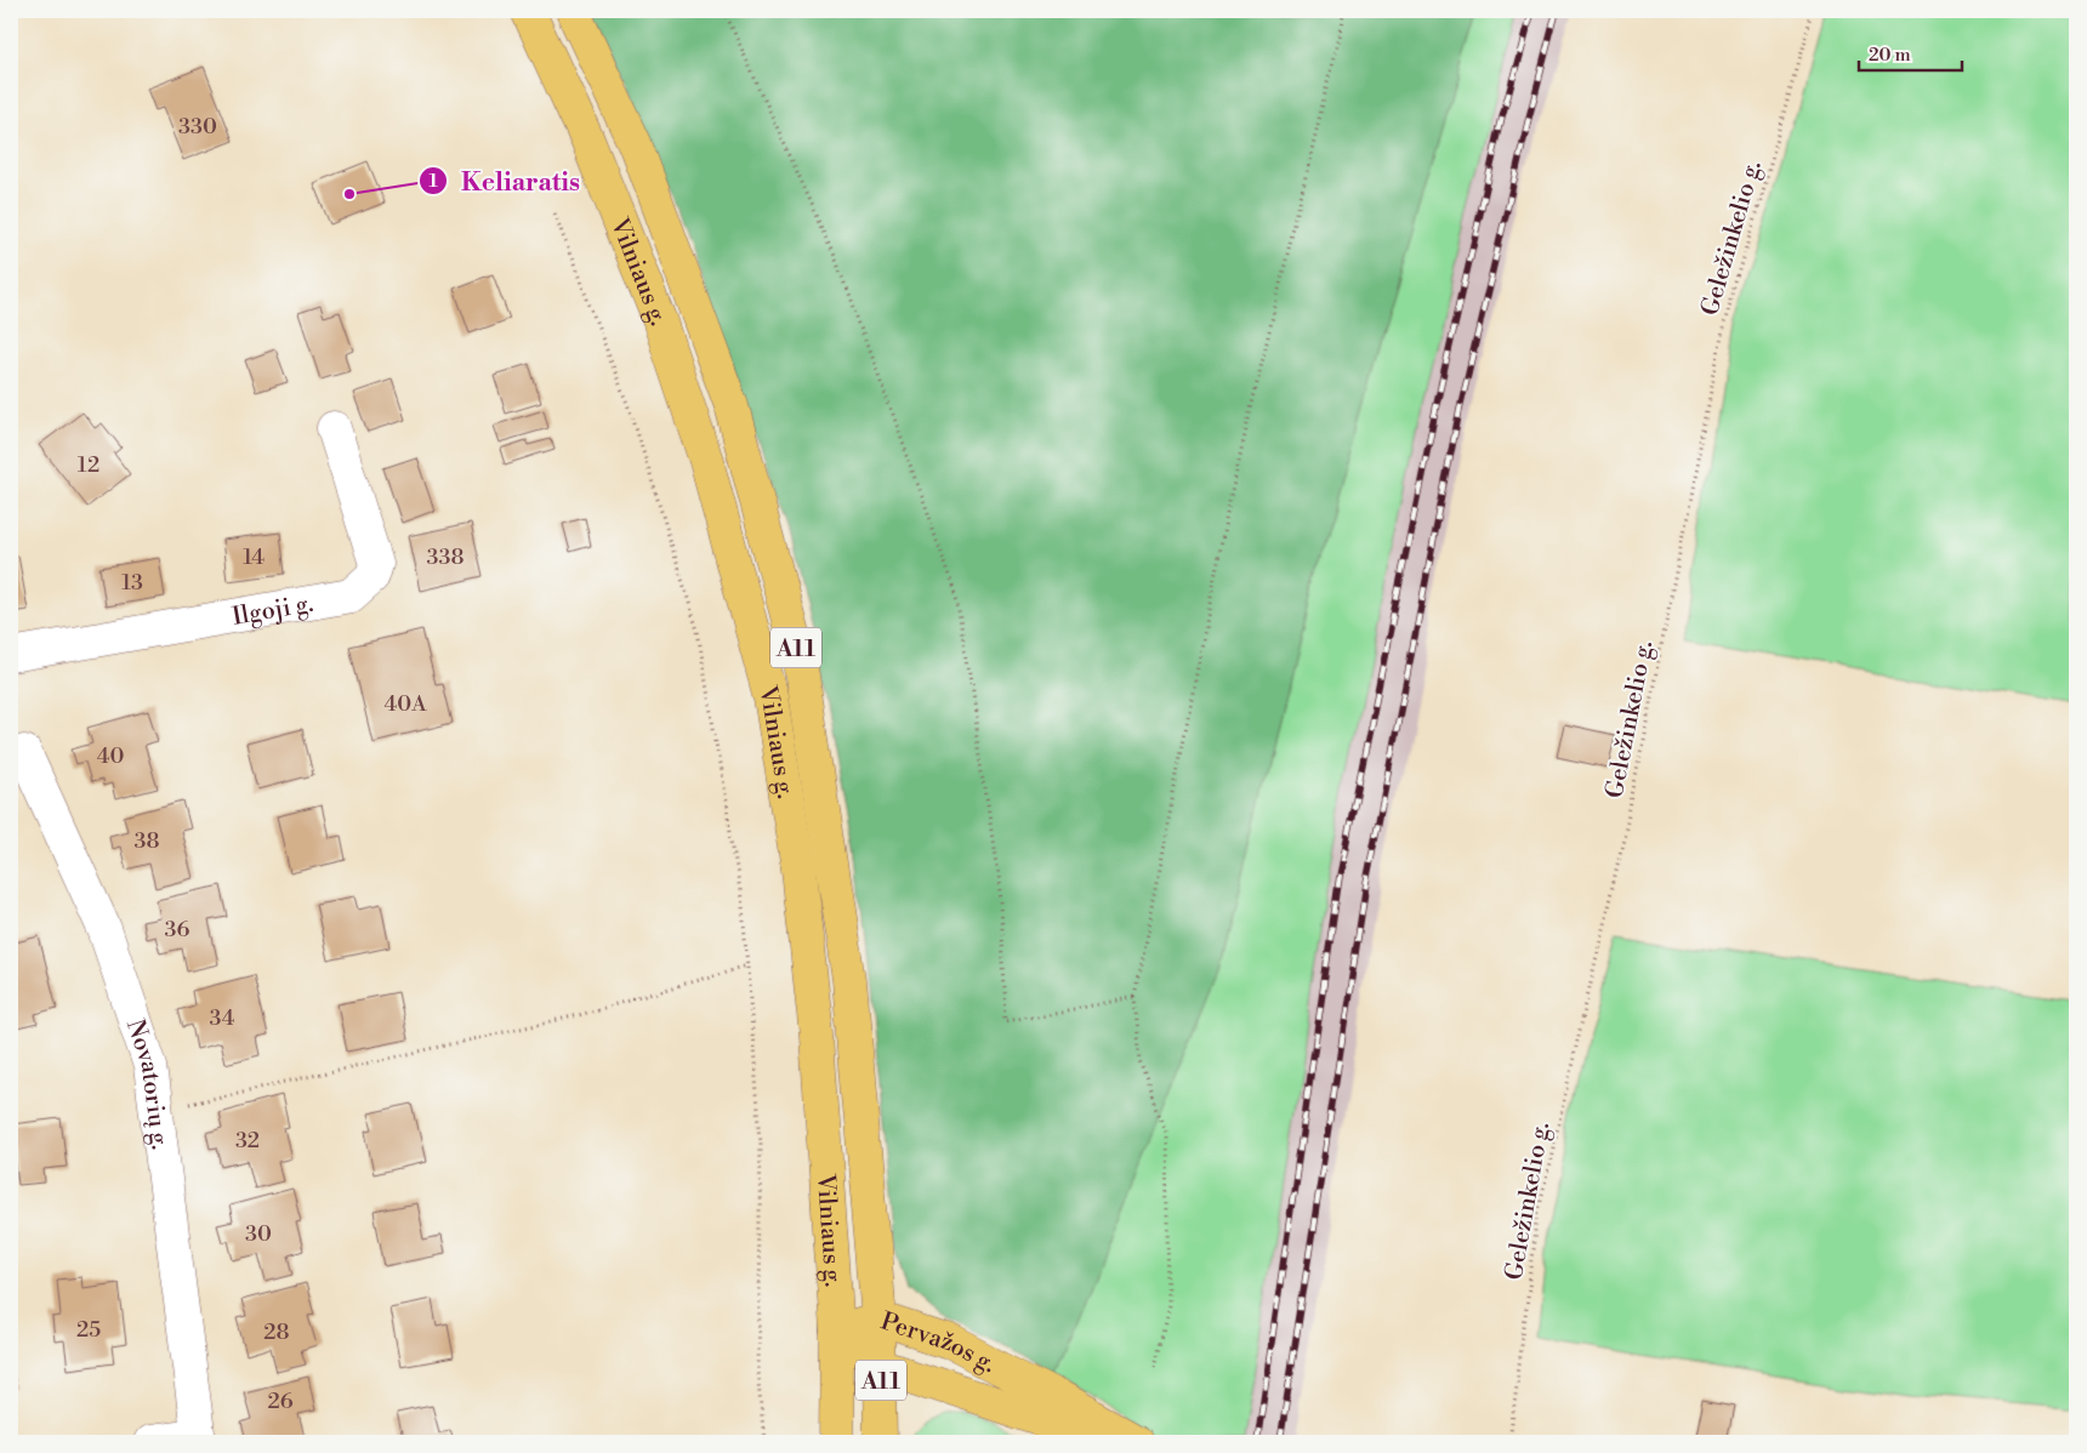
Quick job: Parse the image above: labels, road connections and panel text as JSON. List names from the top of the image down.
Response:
{
  "streets": {
    "main road": ["Vilniaus g.", "A11", "Pervažos g."],
    "street": ["Ilgoji g.", "Novatorių g."],
    "path": ["Geležinkelio g."]
  },
  "crossings": [
    ["Vilniaus g.", "Pervažos g."]
  ],
  "places": ["Keliaratis"],
  "house_numbers": [
    "330",
    "12",
    "14",
    "338",
    "13",
    "40A",
    "40",
    "38",
    "36",
    "34",
    "32",
    "30",
    "25",
    "28",
    "26"
  ],
  "scale_bar": "20 m"
}
